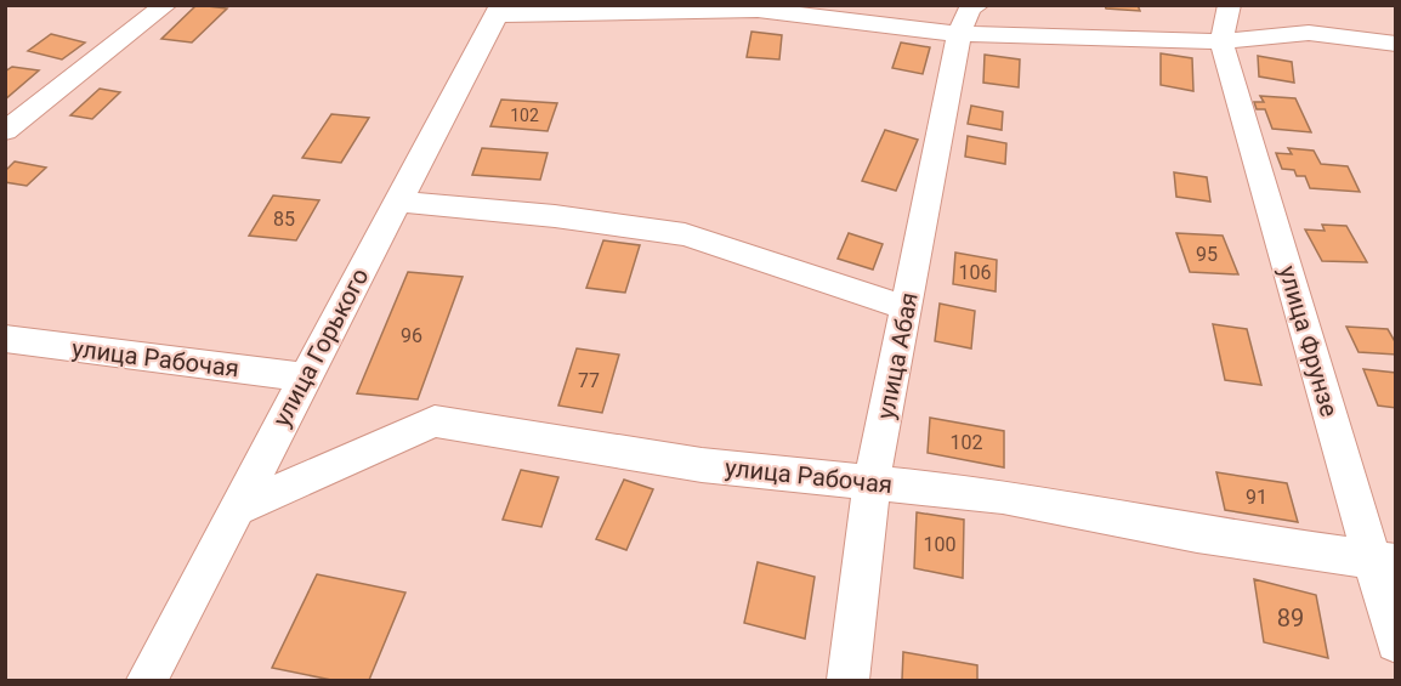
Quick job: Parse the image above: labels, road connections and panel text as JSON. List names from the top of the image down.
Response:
{
  "streets": {
    "street": [
      "улица Фрунзе",
      "улица Горького",
      "улица Абая",
      "улица Рабочая"
    ]
  },
  "crossings": [
    ["улица Фрунзе", "улица Рабочая"],
    ["улица Горького", "улица Рабочая"],
    ["улица Абая", "улица Рабочая"]
  ],
  "house_numbers": [
    "102",
    "85",
    "95",
    "106",
    "96",
    "77",
    "102",
    "91",
    "100",
    "89"
  ]
}
